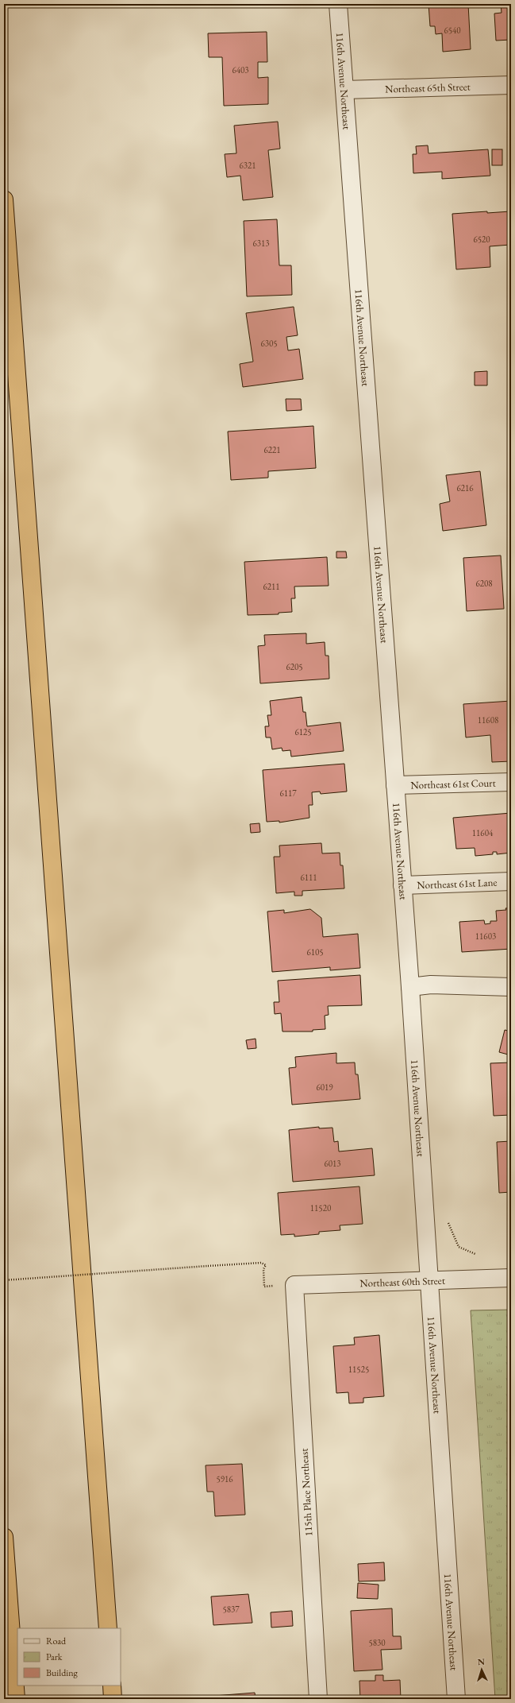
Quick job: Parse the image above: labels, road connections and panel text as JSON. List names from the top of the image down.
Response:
{
  "streets": {
    "street": [
      "116th Avenue Northeast",
      "Northeast 65th Street",
      "Northeast 61st Court",
      "Northeast 61st Lane",
      "Northeast 60th Street",
      "115th Place Northeast"
    ]
  },
  "crossings": [
    ["116th Avenue Northeast", "Northeast 65th Street"],
    ["116th Avenue Northeast", "Northeast 61st Court"],
    ["116th Avenue Northeast", "Northeast 61st Lane"],
    ["116th Avenue Northeast", "Northeast 60th Street"],
    ["Northeast 60th Street", "115th Place Northeast"]
  ],
  "house_numbers": [
    "6540",
    "6403",
    "6321",
    "6520",
    "6313",
    "6305",
    "6221",
    "6216",
    "6208",
    "6211",
    "6205",
    "11608",
    "6125",
    "6117",
    "11604",
    "6111",
    "11603",
    "6105",
    "6019",
    "6013",
    "11520",
    "11525",
    "5916",
    "5837",
    "5830"
  ],
  "legend": ["Road", "Park", "Building"],
  "north": "top"
}
